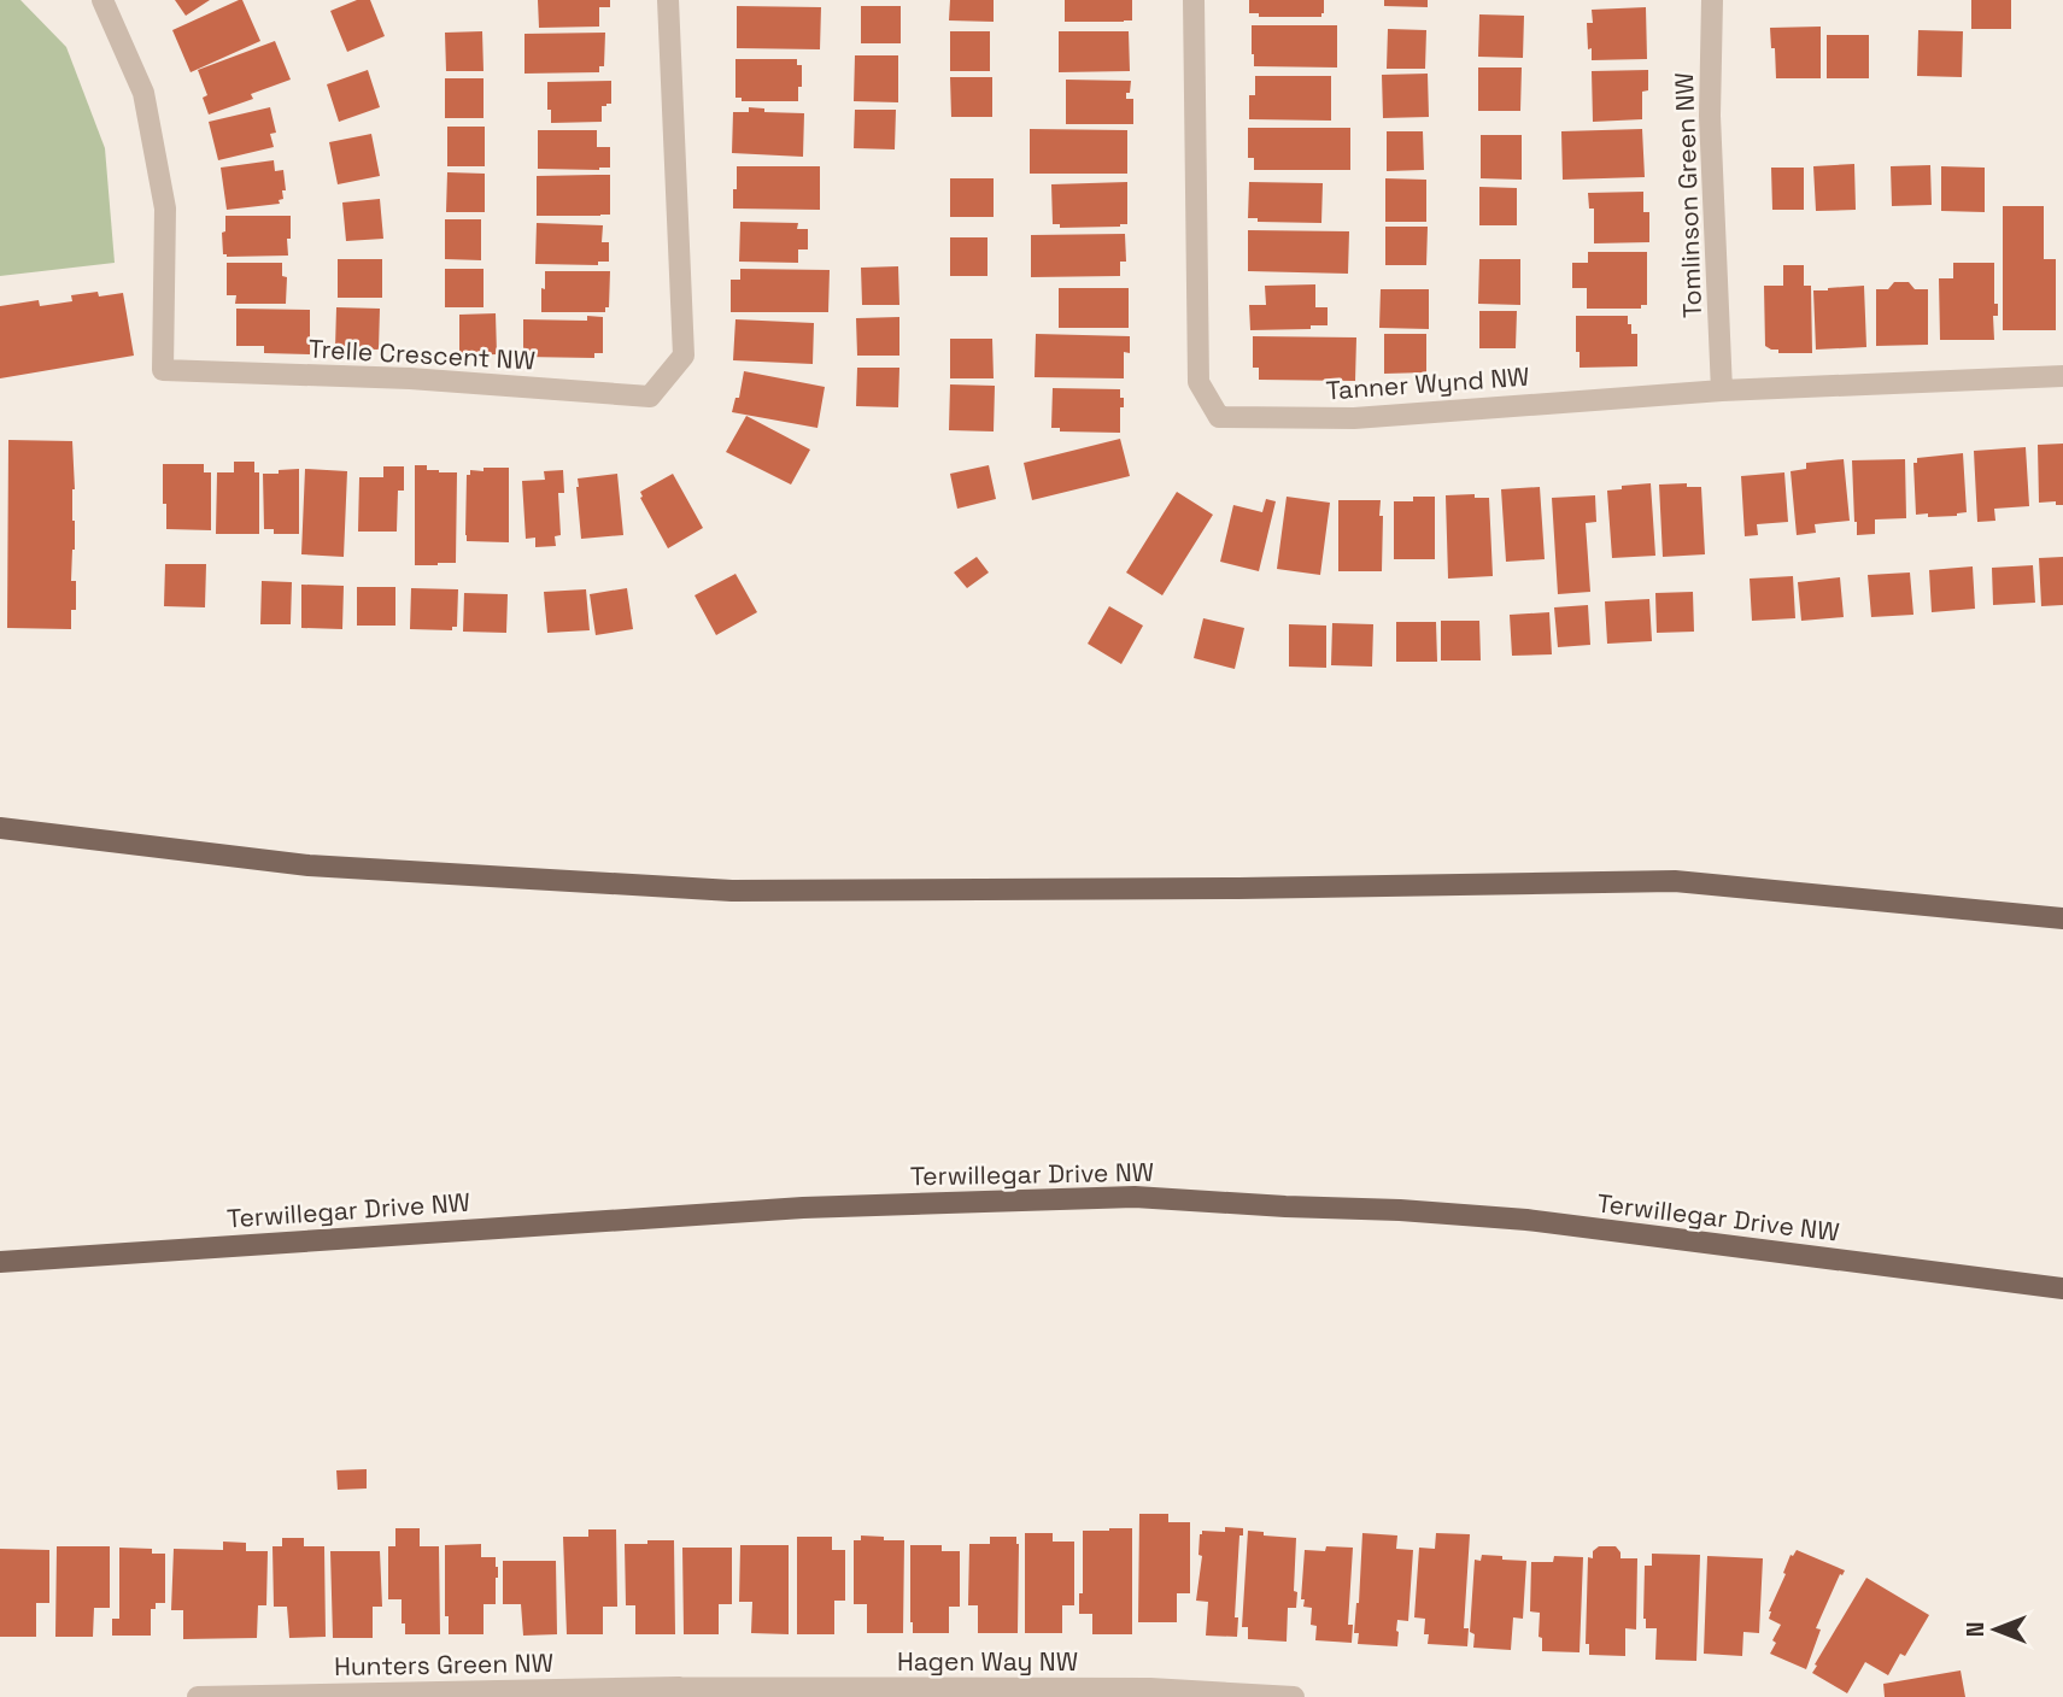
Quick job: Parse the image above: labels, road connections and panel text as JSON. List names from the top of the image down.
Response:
{
  "streets": {
    "main road": ["Terwillegar Drive NW"],
    "street": [
      "Tomlinson Green NW",
      "Trelle Crescent NW",
      "Tanner Wynd NW",
      "Hagen Way NW",
      "Hunters Green NW"
    ]
  },
  "crossings": [
    ["Tomlinson Green NW", "Tanner Wynd NW"],
    ["Hagen Way NW", "Hunters Green NW"]
  ],
  "north": "left"
}
